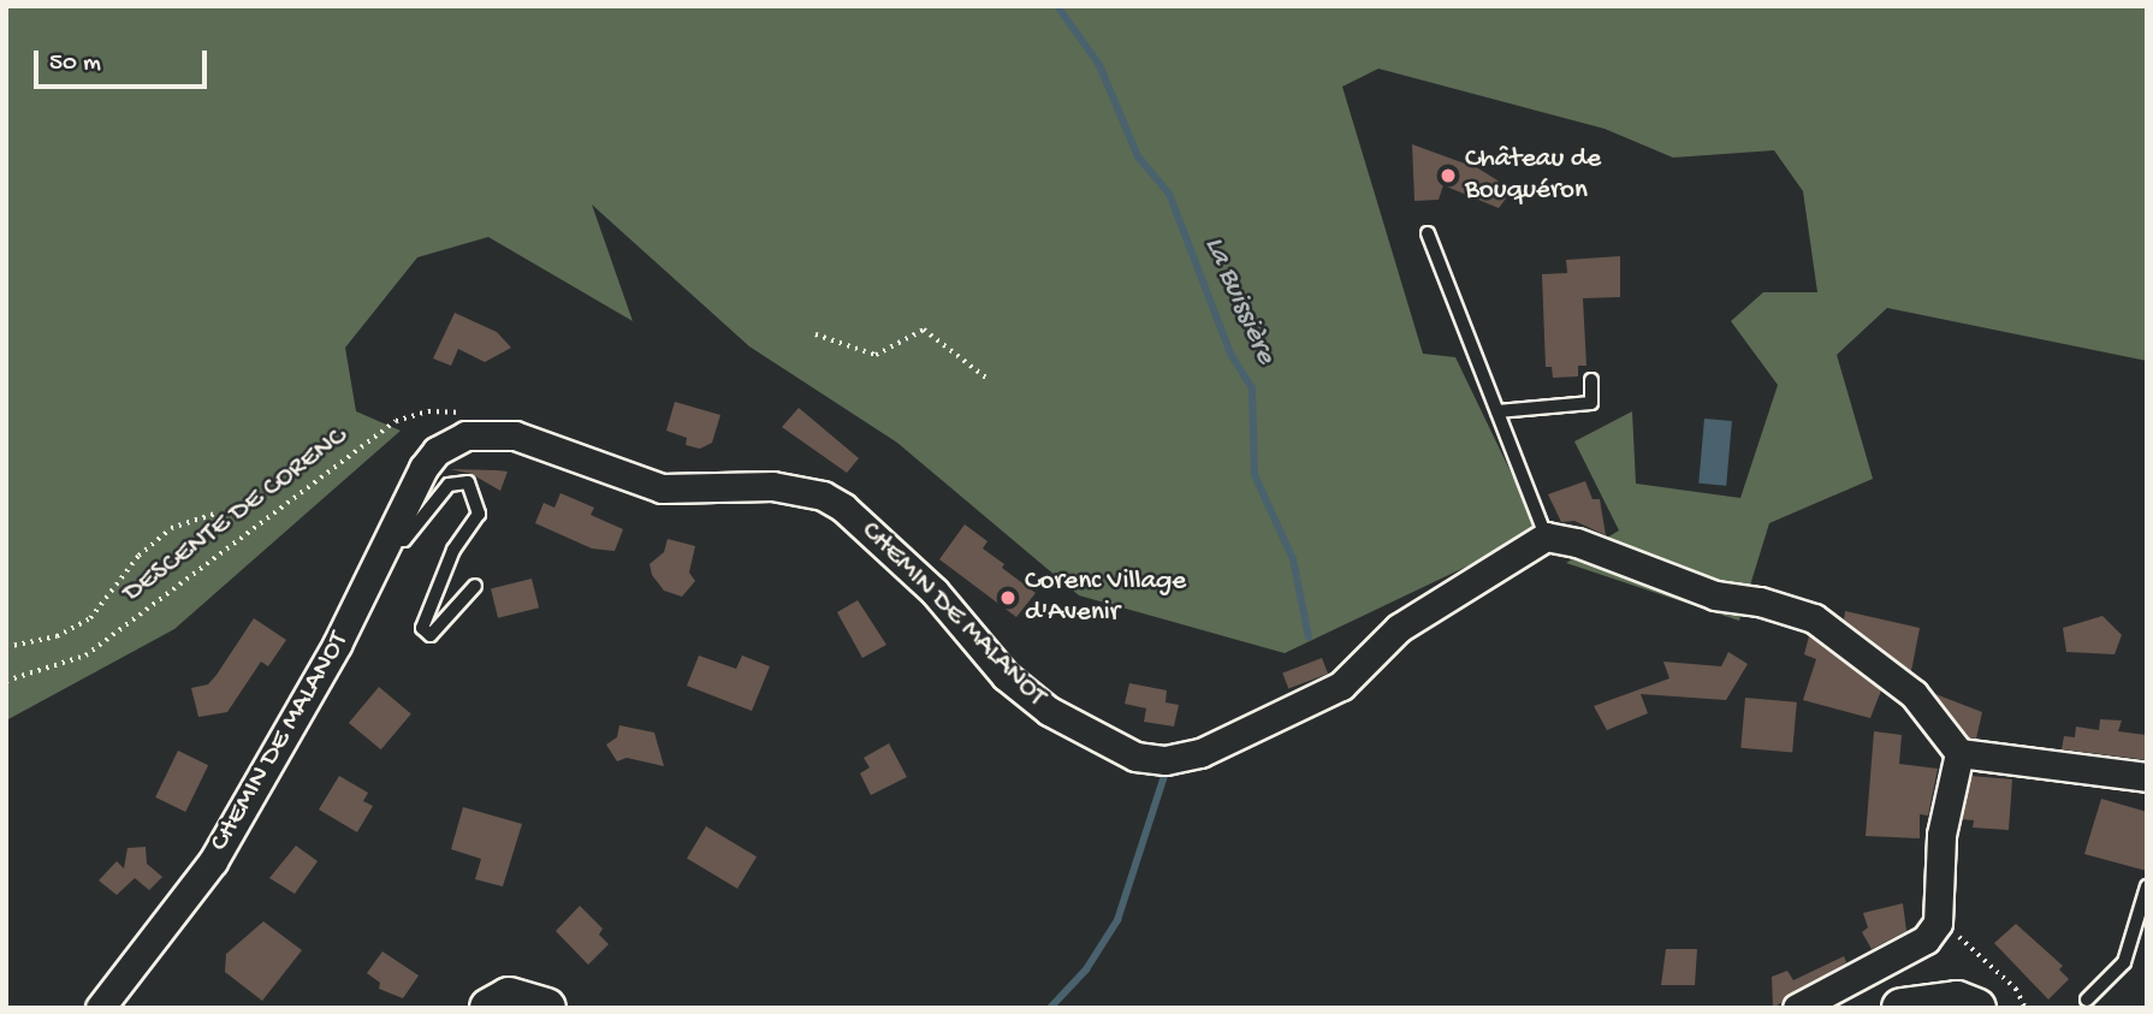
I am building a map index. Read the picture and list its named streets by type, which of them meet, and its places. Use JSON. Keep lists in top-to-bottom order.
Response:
{
  "streets": {
    "street": ["CHEMIN DE MALANOT"],
    "path": ["DESCENTE DE CORENC"]
  },
  "crossings": [
    ["DESCENTE DE CORENC", "CHEMIN DE MALANOT"]
  ],
  "water": ["La Buissière"],
  "places": ["Château de Bouquéron", "Corenc Village d'Avenir"],
  "scale_bar": "50 m"
}
